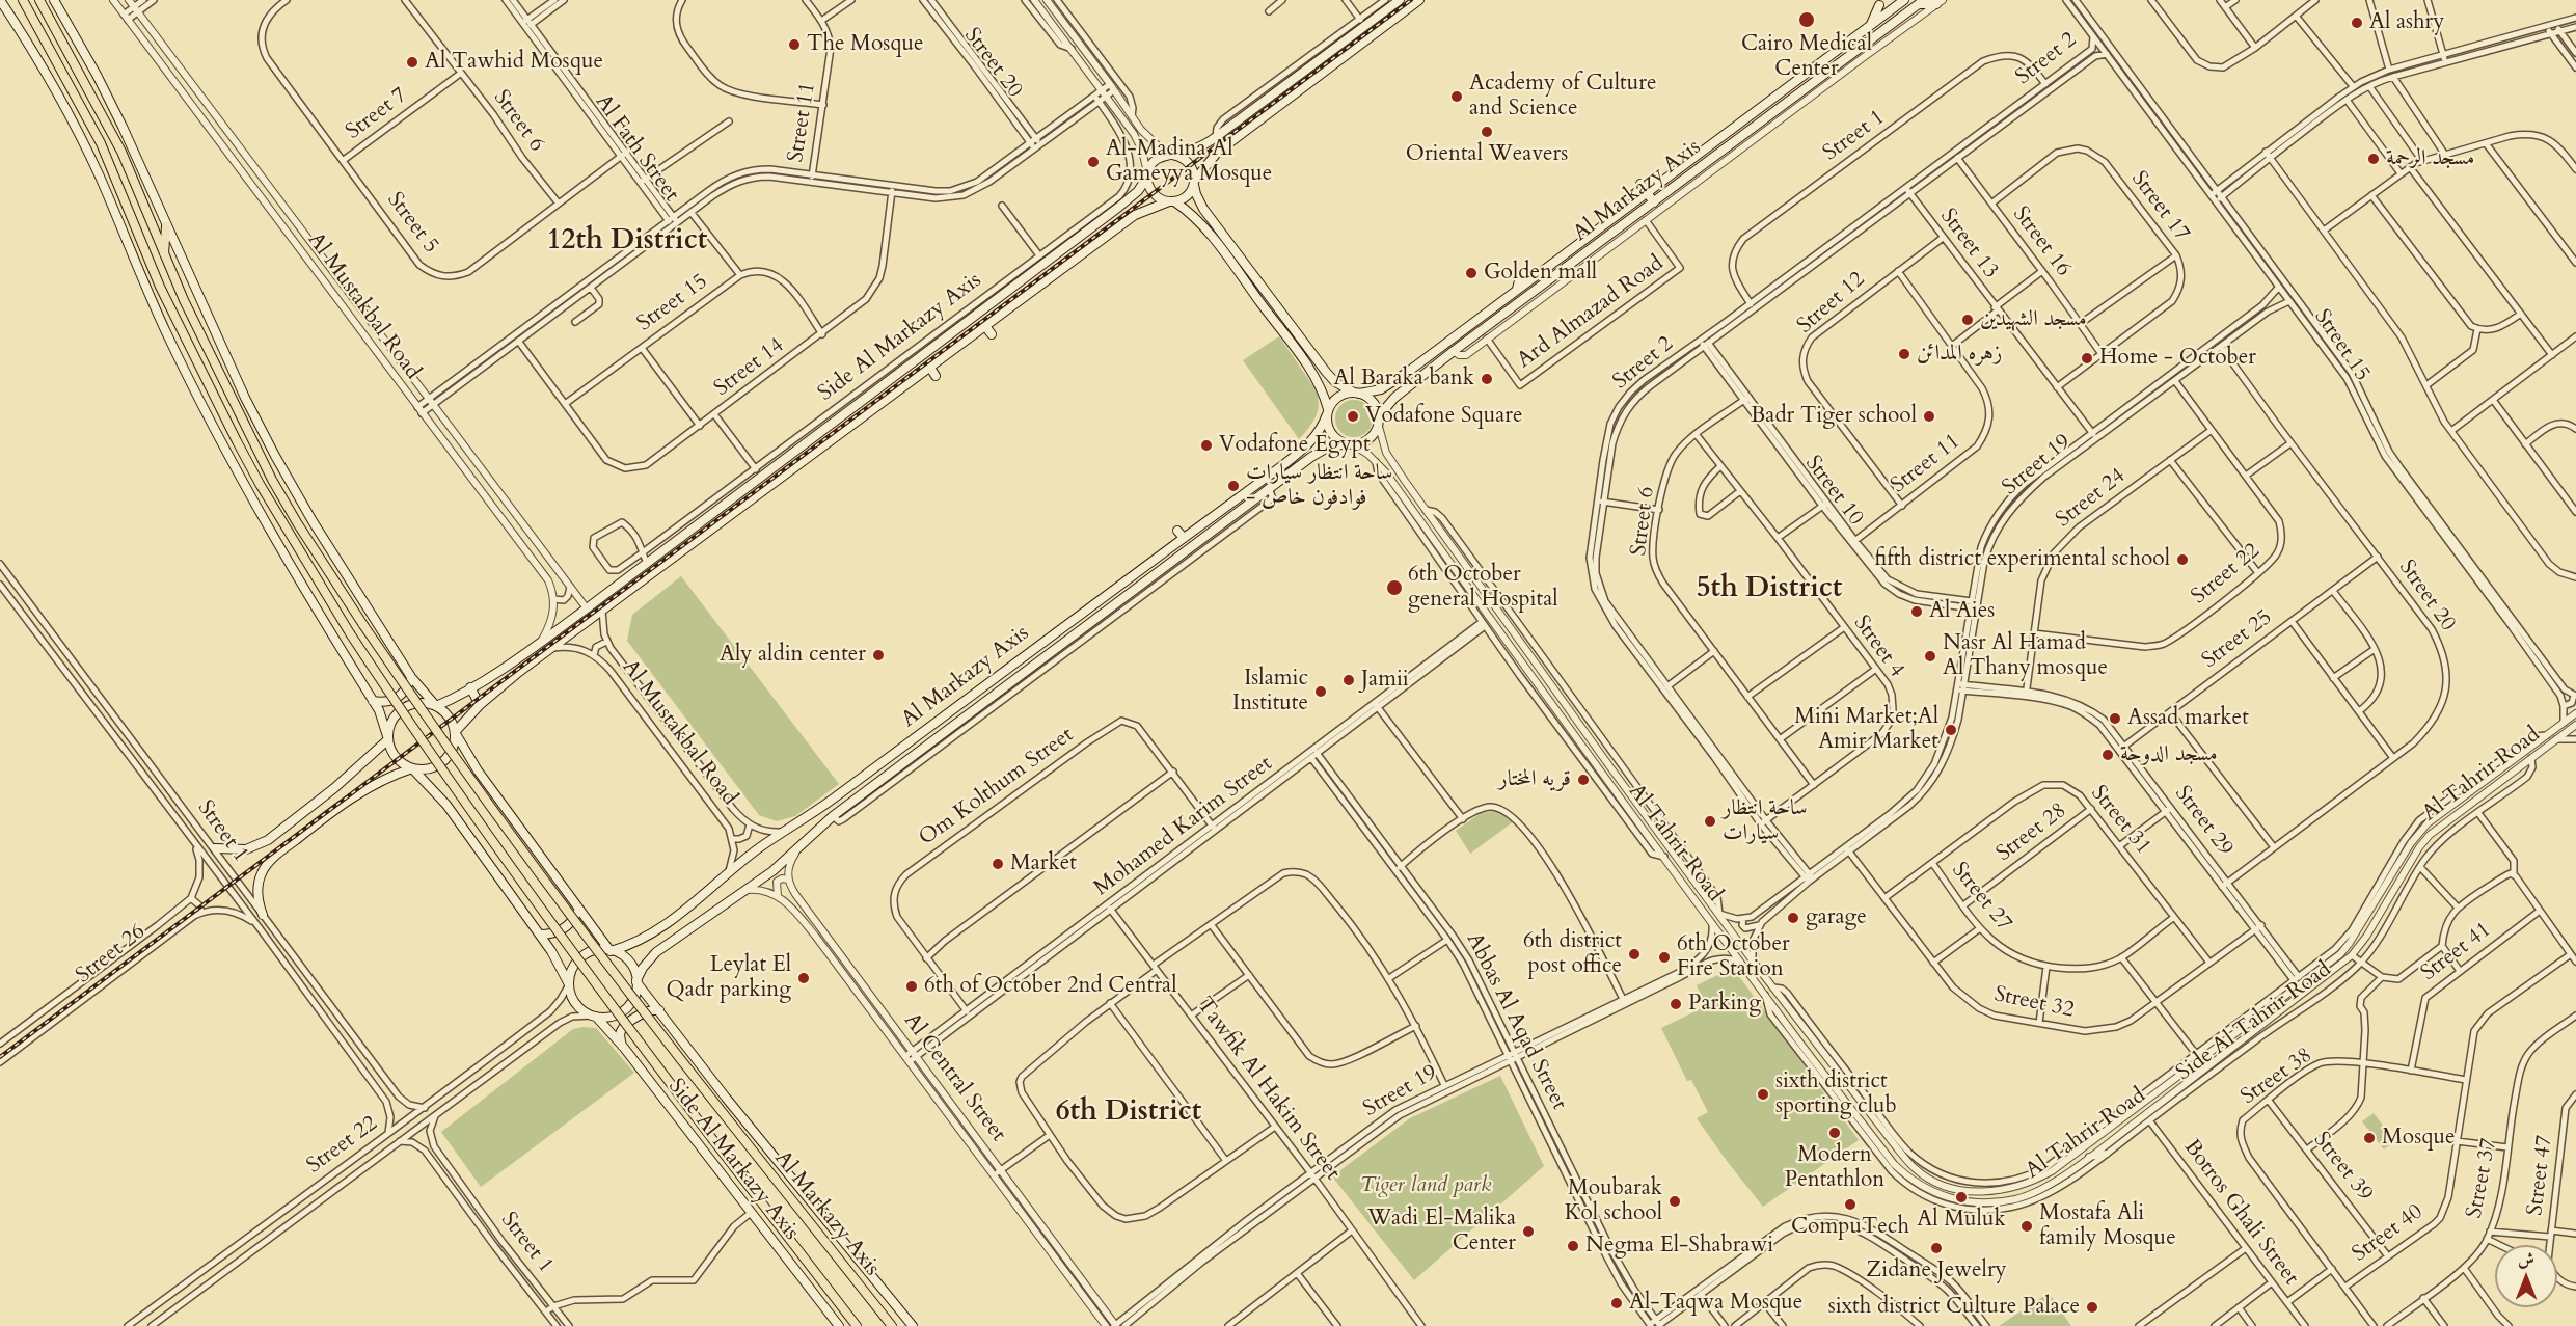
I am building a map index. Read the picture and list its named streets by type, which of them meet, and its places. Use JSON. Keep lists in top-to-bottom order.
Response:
{
  "streets": {
    "highway": ["Al Markazy Axis"],
    "main road": ["Side Al Markazy Axis"],
    "street": [
      "Street 2",
      "Street 20",
      "Street 7",
      "Street 6",
      "Street 11",
      "Street 1",
      "Al Fath Street",
      "Street 17",
      "Street 5",
      "Street 16",
      "Street 13",
      "Street 15",
      "Street 12",
      "Al Mustakbal Road",
      "Ard Almazad Road",
      "Street 14",
      "Street 19",
      "Street 10",
      "Street 24",
      "Street 22",
      "Street 25",
      "Street 4",
      "Al Tahrir Road",
      "Om Kolthum Street",
      "Street 31",
      "Street 29",
      "Mohamed Karim Street",
      "Street 28",
      "Street 27",
      "Street 41",
      "Street 26",
      "Street 32",
      "Abbas Al Aqad Street",
      "Side Al Tahrir Road",
      "Street 38",
      "Al Central Street",
      "Tawfik Al Hakim Street",
      "Street 39",
      "Street 47",
      "Street 37",
      "Botros Ghali Street",
      "Street 40"
    ]
  },
  "crossings": [
    ["Street 2", "Street 1"],
    ["Street 2", "Street 16"],
    ["Street 2", "Street 13"],
    ["Street 2", "Street 15"],
    ["Street 2", "Street 19"],
    ["Street 2", "Street 10"],
    ["Street 2", "Street 4"],
    ["Street 20", "Street 19"],
    ["Street 20", "Street 25"],
    ["Street 20", "Street 29"],
    ["Street 7", "Street 6"],
    ["Street 7", "Street 5"],
    ["Street 6", "Street 5"],
    ["Street 6", "Street 10"],
    ["Street 6", "Street 4"],
    ["Street 11", "Street 12"],
    ["Street 11", "Street 10"],
    ["Street 1", "Street 22"],
    ["Al Fath Street", "Street 5"],
    ["Al Markazy Axis", "Al Mustakbal Road"],
    ["Al Markazy Axis", "Side Al Markazy Axis"],
    ["Al Markazy Axis", "Street 22"],
    ["Al Markazy Axis", "Al Tahrir Road"],
    ["Street 17", "Street 16"],
    ["Street 17", "Street 13"],
    ["Street 13", "Street 12"],
    ["Street 13", "Street 19"],
    ["Street 15", "Street 14"],
    ["Street 15", "Street 19"],
    ["Street 15", "Al Tahrir Road"],
    ["Side Al Markazy Axis", "Street 22"],
    ["Street 19", "Street 10"],
    ["Street 19", "Street 22"],
    ["Street 19", "Street 29"],
    ["Street 19", "Street 32"],
    ["Street 19", "Abbas Al Aqad Street"],
    ["Street 19", "Al Central Street"],
    ["Street 19", "Tawfik Al Hakim Street"],
    ["Street 24", "Street 22"],
    ["Street 24", "Street 29"],
    ["Street 25", "Street 29"],
    ["Al Tahrir Road", "Side Al Tahrir Road"],
    ["Om Kolthum Street", "Mohamed Karim Street"],
    ["Street 31", "Street 28"],
    ["Street 31", "Street 27"],
    ["Street 31", "Street 32"],
    ["Street 29", "Street 32"],
    ["Street 29", "Side Al Tahrir Road"],
    ["Mohamed Karim Street", "Abbas Al Aqad Street"],
    ["Mohamed Karim Street", "Al Central Street"],
    ["Mohamed Karim Street", "Tawfik Al Hakim Street"],
    ["Street 28", "Street 27"],
    ["Street 41", "Street 38"],
    ["Side Al Tahrir Road", "Botros Ghali Street"],
    ["Street 38", "Street 39"],
    ["Street 38", "Street 40"],
    ["Street 39", "Street 40"]
  ],
  "districts": ["12th District", "5th District", "6th District"],
  "parks": ["Tiger land park"],
  "places": [
    "Cairo Medical Center",
    "Al ashry",
    "The Mosque",
    "Al Tawhid Mosque",
    "Academy of Culture and Science",
    "Oriental Weavers",
    "مسجد الرحمة",
    "Al-Madina Al Gameyya Mosque",
    "Golden mall",
    "مسجد الشهيدين",
    "زهره المدائن",
    "Home - October",
    "Al Baraka bank",
    "Vodafone Square",
    "Badr Tiger school",
    "Vodafone Egypt",
    "ساحة انتظار سيارات - فوادفون خاص",
    "fifth district experimental school",
    "6th October general Hospital",
    "Al Aies",
    "Aly aldin center",
    "Nasr Al Hamad Al Thany mosque",
    "Jamii",
    "Islamic Institute",
    "Assad market",
    "Mini Market;Al Amir Market",
    "مسجد الدوحة",
    "قريه المختار",
    "ساحة انتظار سيارات",
    "Market",
    "garage",
    "6th district post office",
    "6th October Fire Station",
    "Leylat El Qadr parking",
    "6th of October 2nd Central",
    "Parking",
    "sixth district sporting club",
    "Modern Pentathlon",
    "Mosque",
    "Al Muluk",
    "Moubarak Kol school",
    "CompuTech",
    "Mostafa Ali family Mosque",
    "Wadi El-Malika Center",
    "Negma El-Shabrawi",
    "Zidane Jewelry",
    "Al-Taqwa Mosque",
    "sixth district Culture Palace"
  ],
  "north": "top"
}
